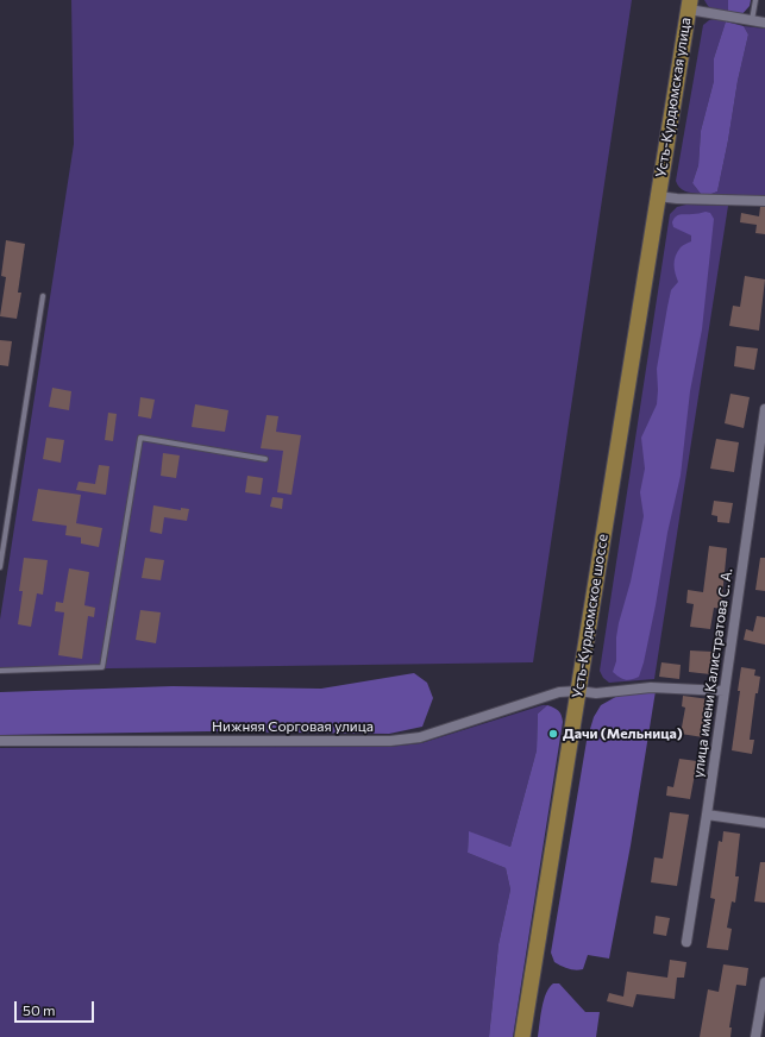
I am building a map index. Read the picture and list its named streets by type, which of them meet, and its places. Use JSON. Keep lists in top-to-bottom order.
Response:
{
  "streets": {
    "main road": ["Усть-Курдюмская улица", "Усть-Курдюмское шоссе"],
    "street": ["улица имени Калистратова С. А.", "Нижняя Сорговая улица"]
  },
  "crossings": [
    ["Усть-Курдюмская улица", "Усть-Курдюмское шоссе"],
    ["Усть-Курдюмское шоссе", "Нижняя Сорговая улица"],
    ["улица имени Калистратова С. А.", "Нижняя Сорговая улица"]
  ],
  "places": ["Дачи (Мельница)"],
  "scale_bar": "50 m"
}
